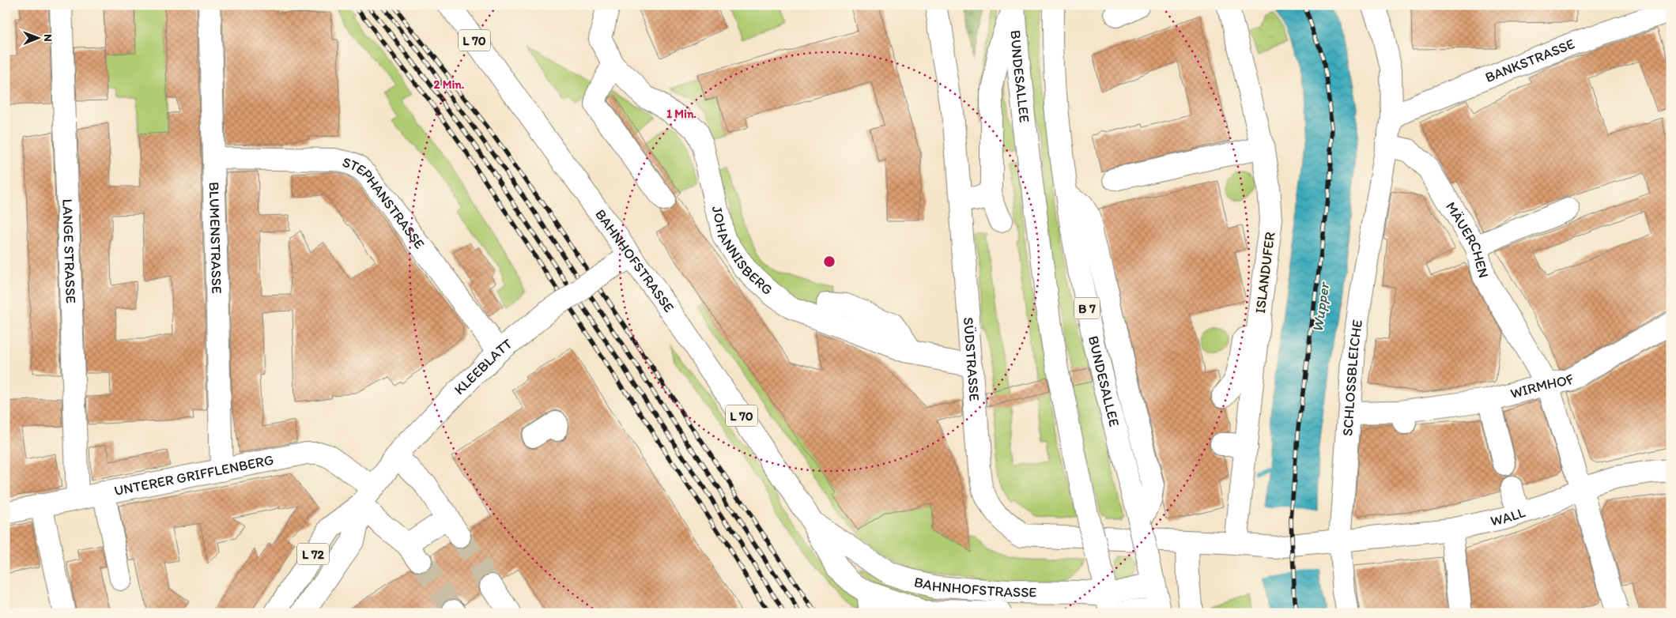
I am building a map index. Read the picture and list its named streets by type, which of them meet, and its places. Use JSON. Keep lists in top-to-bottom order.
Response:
{
  "streets": {
    "street": [
      "L 70",
      "BANKSTRASSE",
      "BUNDESALLEE",
      "STEPHANSTRASSE",
      "BLUMENSTRASSE",
      "MÄUERCHEN",
      "JOHANNISBERG",
      "LANGE STRASSE",
      "BAHNHOFSTRASSE",
      "ISLANDUFER",
      "B 7",
      "SÜDSTRASSE",
      "KLEEBLATT",
      "SCHLOSSBLEICHE",
      "WIRMHOF",
      "UNTERER GRIFFLENBERG",
      "WALL",
      "L 72"
    ]
  },
  "crossings": [
    ["BUNDESALLEE", "BAHNHOFSTRASSE"],
    ["STEPHANSTRASSE", "BLUMENSTRASSE"],
    ["STEPHANSTRASSE", "KLEEBLATT"],
    ["BLUMENSTRASSE", "UNTERER GRIFFLENBERG"],
    ["MÄUERCHEN", "SCHLOSSBLEICHE"],
    ["MÄUERCHEN", "WIRMHOF"],
    ["MÄUERCHEN", "WALL"],
    ["JOHANNISBERG", "SÜDSTRASSE"],
    ["LANGE STRASSE", "UNTERER GRIFFLENBERG"],
    ["BAHNHOFSTRASSE", "KLEEBLATT"],
    ["ISLANDUFER", "WALL"],
    ["KLEEBLATT", "UNTERER GRIFFLENBERG"],
    ["SCHLOSSBLEICHE", "WIRMHOF"],
    ["SCHLOSSBLEICHE", "WALL"]
  ],
  "water": ["Wupper"],
  "north": "right",
  "rings": ["2 Min.", "1 Min."]
}
